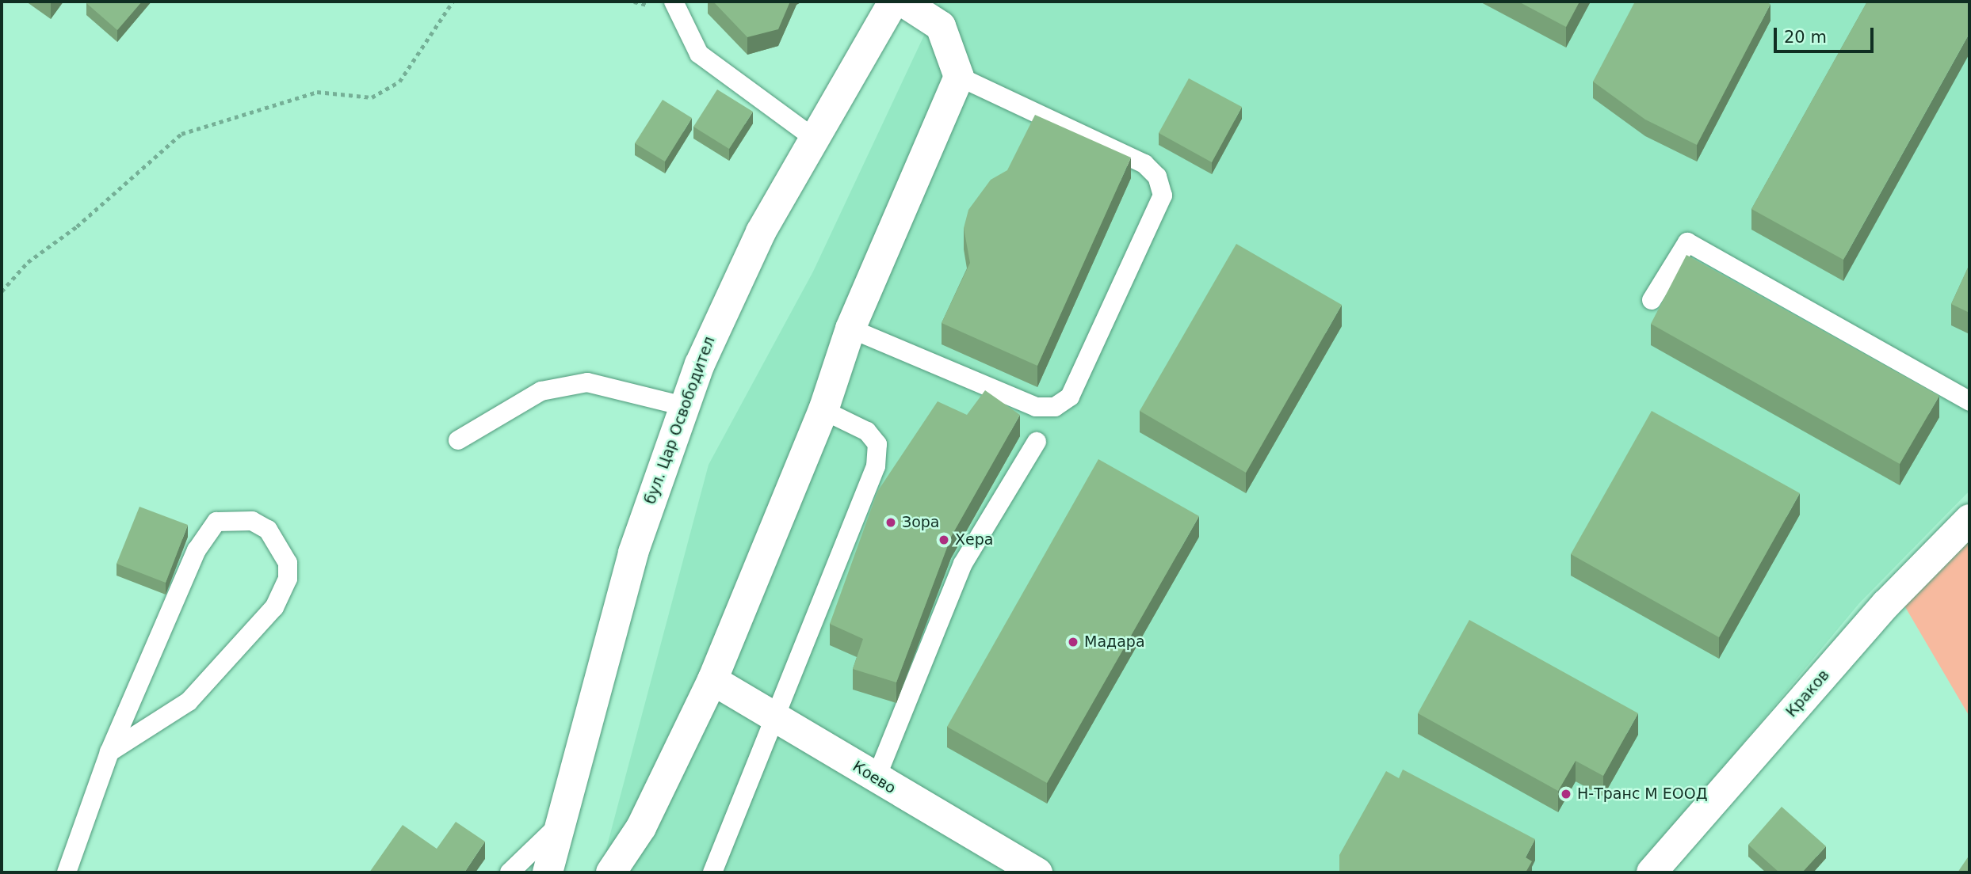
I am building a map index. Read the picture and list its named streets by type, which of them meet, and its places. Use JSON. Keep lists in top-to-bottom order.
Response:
{
  "streets": {
    "street": ["бул. Цар Освободител", "Краков", "Коево"]
  },
  "places": [
    "Зора",
    "Хера",
    "Мадара",
    "Н-Транс М ЕООД"
  ],
  "scale_bar": "20 m"
}
